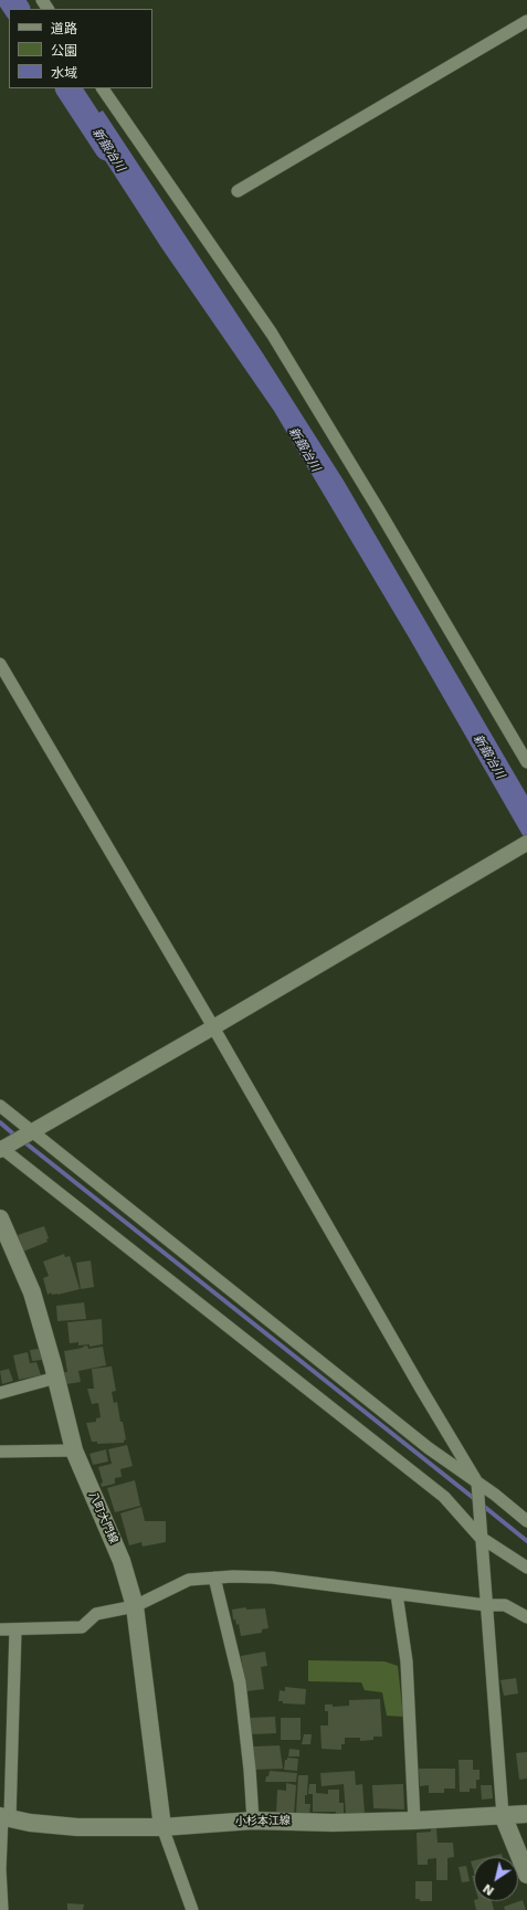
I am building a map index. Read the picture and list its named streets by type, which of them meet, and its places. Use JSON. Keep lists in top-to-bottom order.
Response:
{
  "streets": {
    "main road": ["八町大門線", "小杉本江線"]
  },
  "crossings": [
    ["八町大門線", "小杉本江線"]
  ],
  "water": ["新鍛冶川"],
  "legend": ["道路", "公園", "水域"],
  "north": "bottom left"
}
